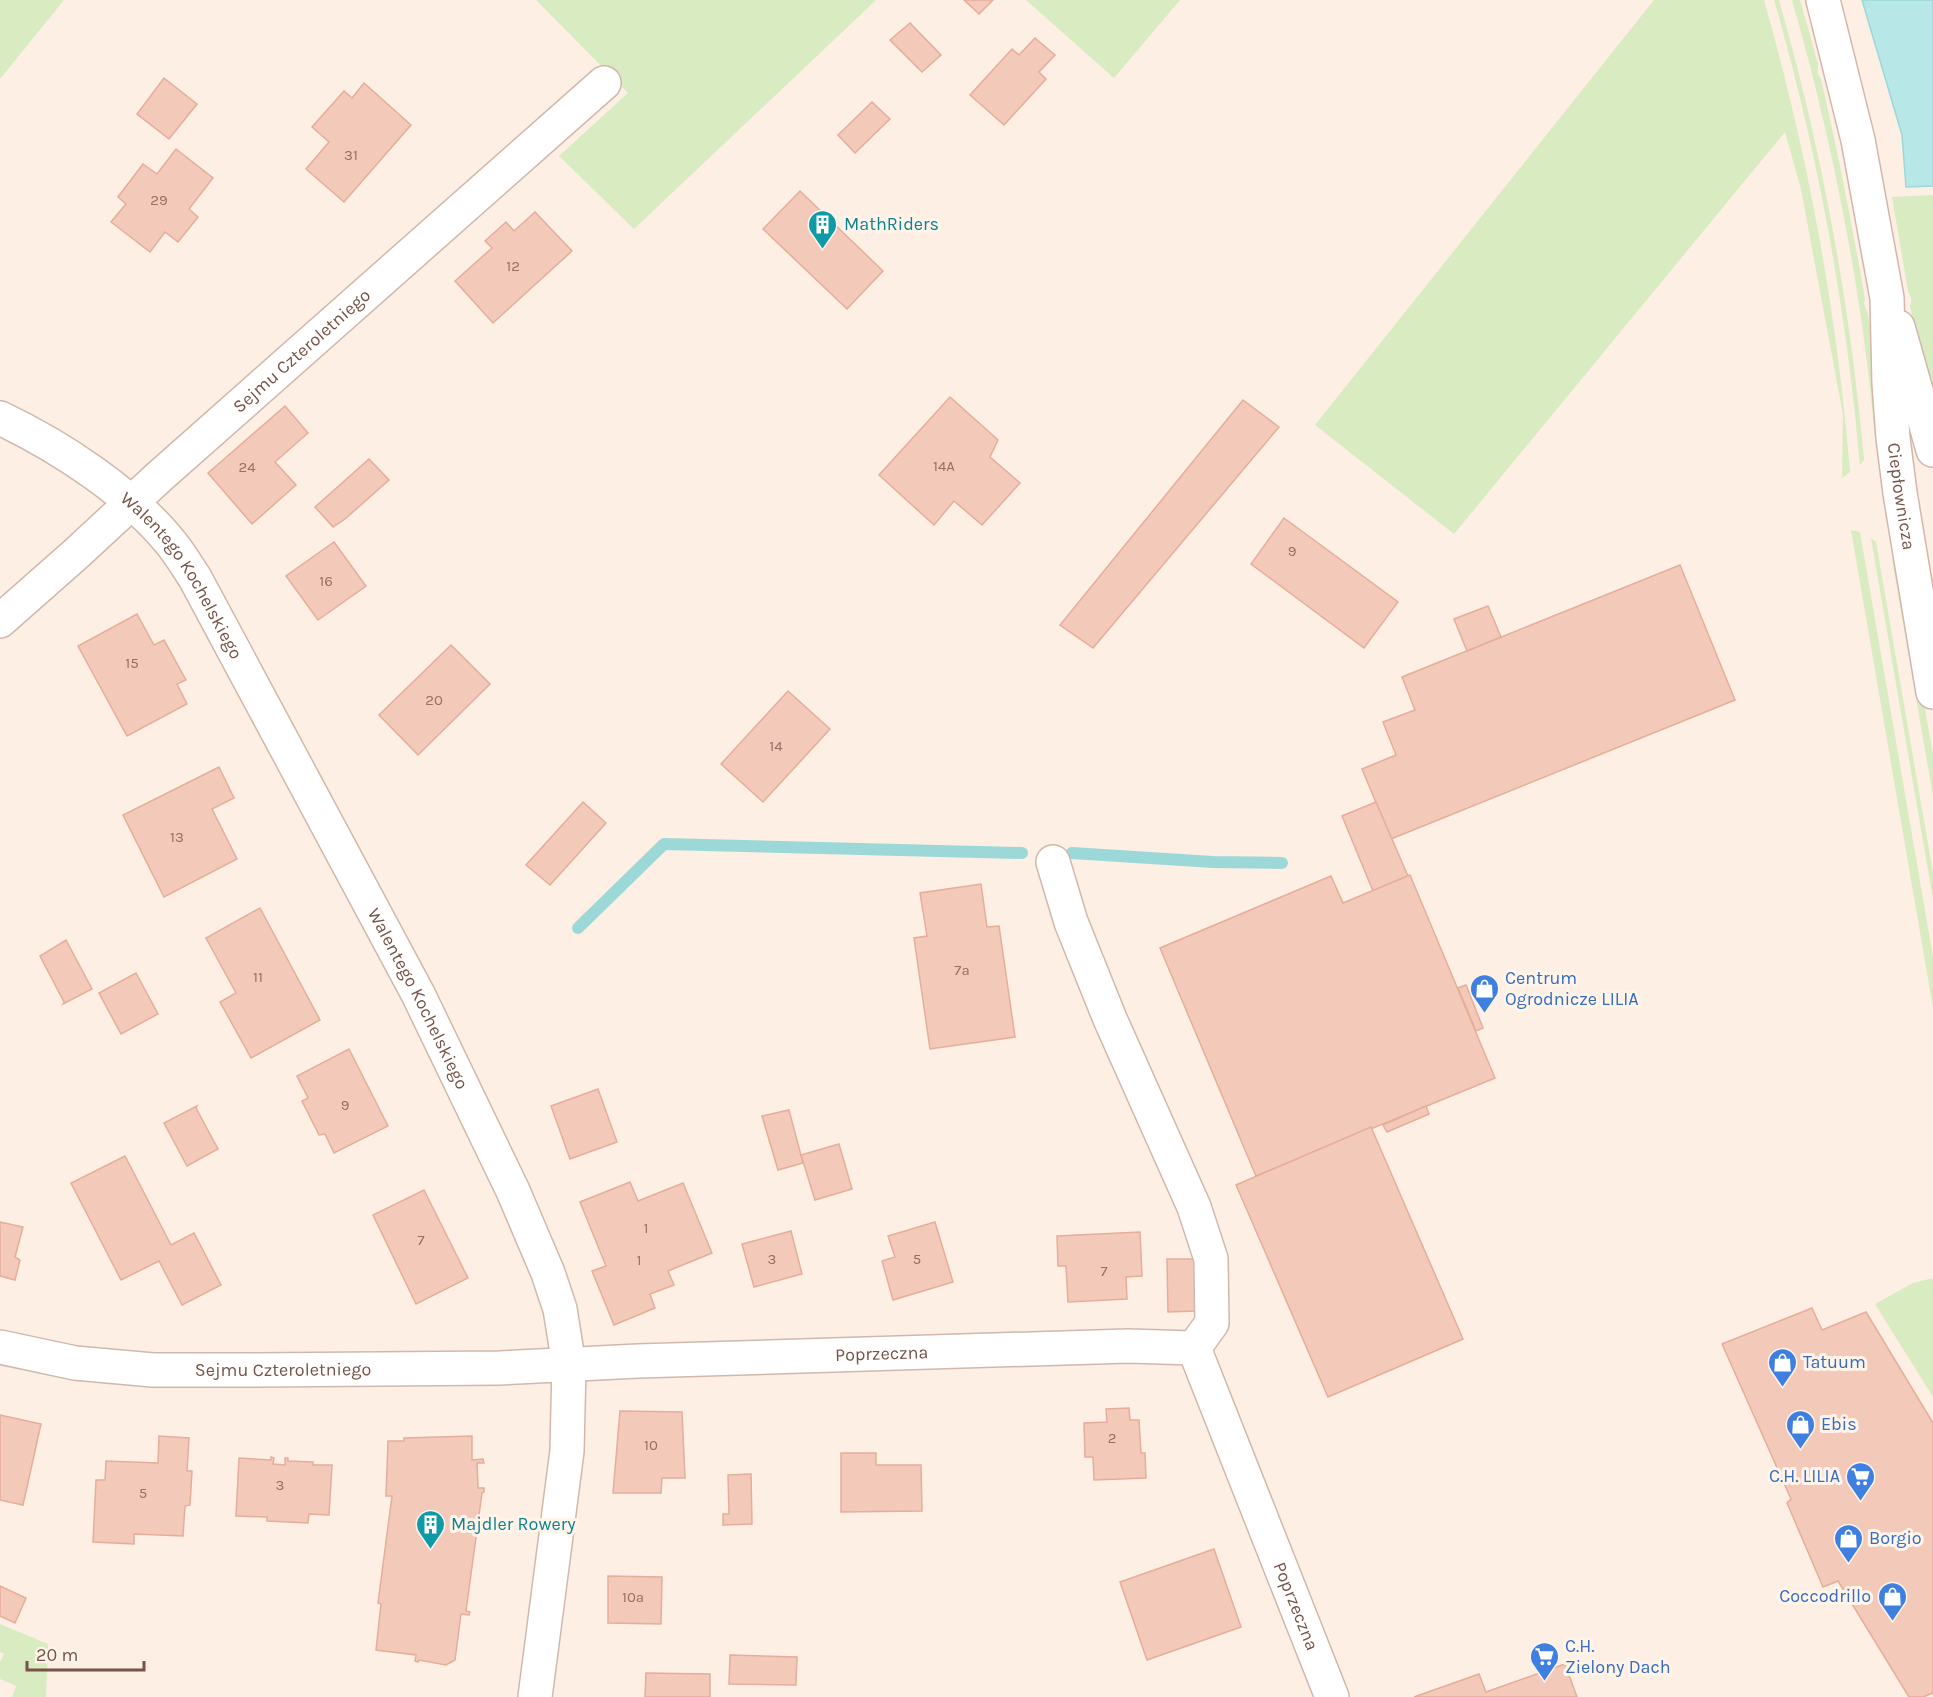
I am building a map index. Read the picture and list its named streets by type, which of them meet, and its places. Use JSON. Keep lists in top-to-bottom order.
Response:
{
  "streets": {
    "street": [
      "Sejmu Czteroletniego",
      "Ciepłownicza",
      "Walentego Kochelskiego",
      "Poprzeczna"
    ]
  },
  "crossings": [
    ["Sejmu Czteroletniego", "Walentego Kochelskiego"],
    ["Sejmu Czteroletniego", "Poprzeczna"],
    ["Walentego Kochelskiego", "Poprzeczna"]
  ],
  "places": {
    "building": ["MathRiders", "Majdler Rowery"],
    "shop": [
      "Centrum Ogrodnicze LILIA",
      "Tatuum",
      "Ebis",
      "Borgio",
      "Coccodrillo"
    ],
    "supermarket": ["C.H. LILIA", "C.H. Zielony Dach"]
  },
  "house_numbers": [
    "31",
    "29",
    "12",
    "14A",
    "24",
    "9",
    "16",
    "15",
    "20",
    "14",
    "13",
    "7a",
    "11",
    "9",
    "1",
    "7",
    "3",
    "5",
    "1",
    "7",
    "2",
    "10",
    "3",
    "5",
    "10a"
  ],
  "scale_bar": "20 m"
}
